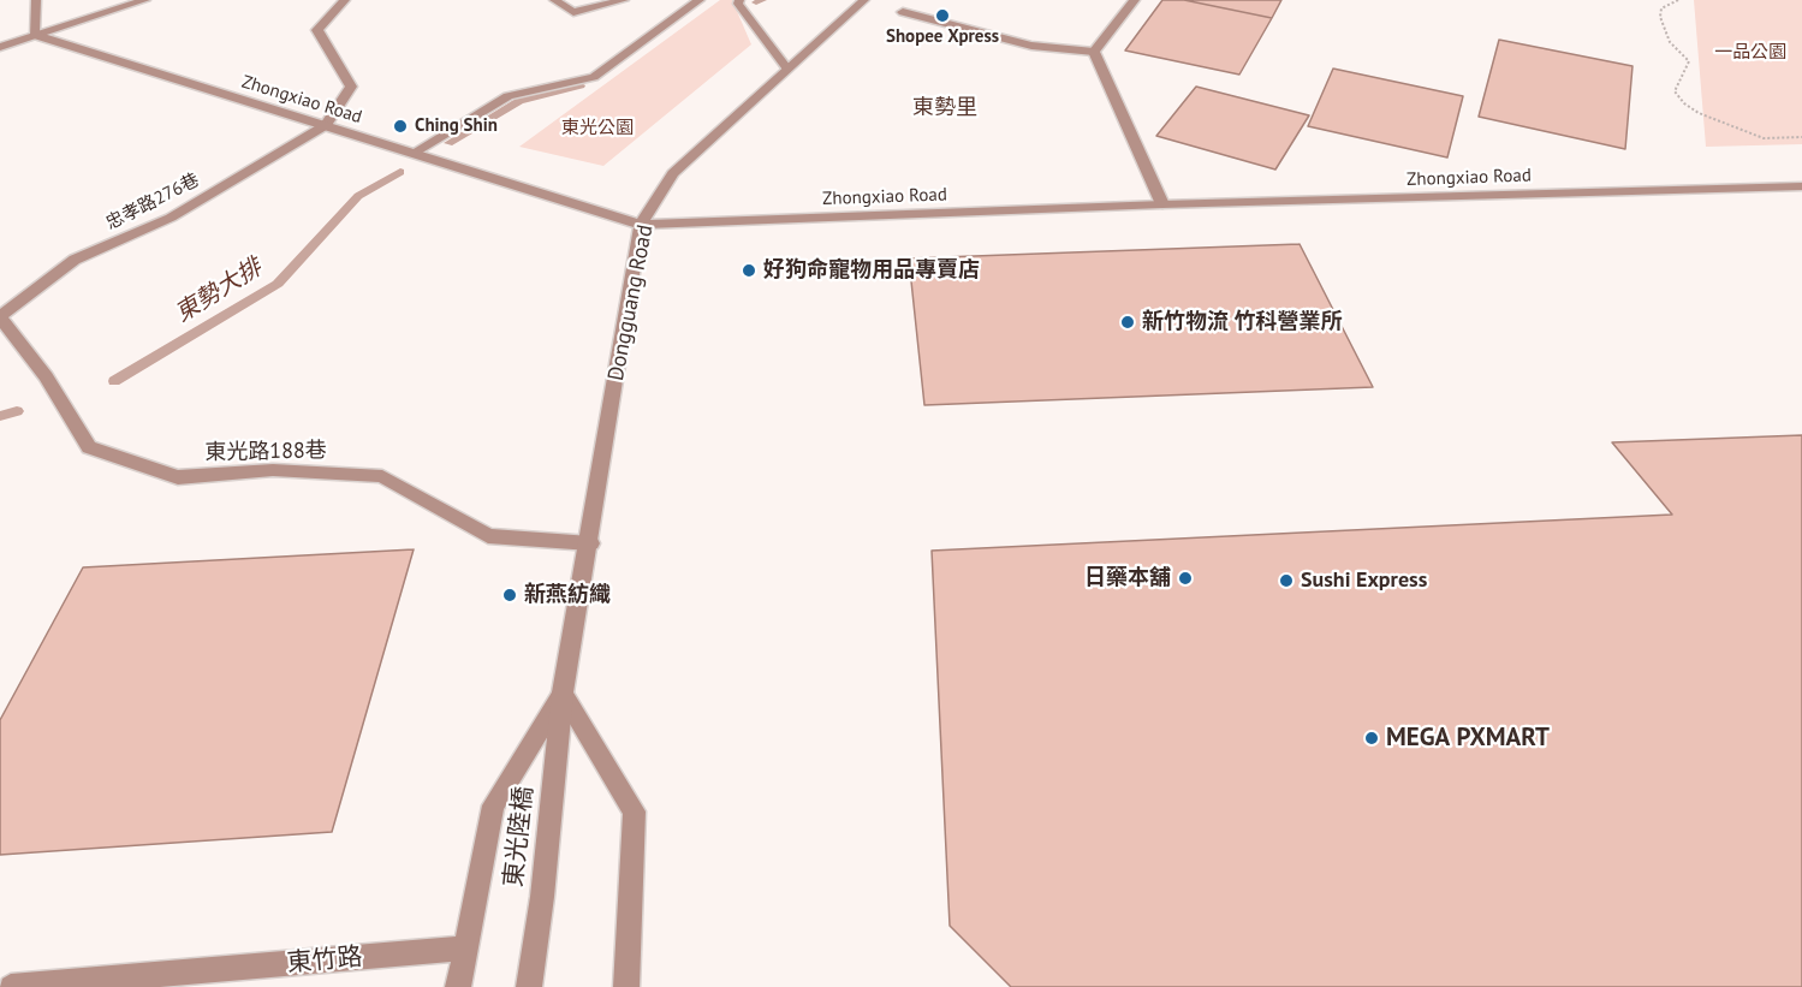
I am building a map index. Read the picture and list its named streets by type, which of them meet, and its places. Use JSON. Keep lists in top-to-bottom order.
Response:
{
  "streets": {
    "street": [
      "Zhongxiao Road",
      "忠孝路276巷",
      "Dongguang Road",
      "東光路188巷",
      "東光陸橋",
      "東竹路"
    ]
  },
  "crossings": [
    ["Zhongxiao Road", "忠孝路276巷"],
    ["Zhongxiao Road", "Dongguang Road"],
    ["忠孝路276巷", "東光路188巷"],
    ["Dongguang Road", "東光路188巷"],
    ["Dongguang Road", "東光陸橋"],
    ["Dongguang Road", "東竹路"]
  ],
  "districts": ["東勢里"],
  "water": ["東勢大排"],
  "parks": ["一品公園", "東光公園"],
  "places": [
    "Shopee Xpress",
    "Ching Shin",
    "好狗命寵物用品專賣店",
    "新竹物流 竹科營業所",
    "日藥本舖",
    "Sushi Express",
    "新燕紡織",
    "MEGA PXMART"
  ]
}
